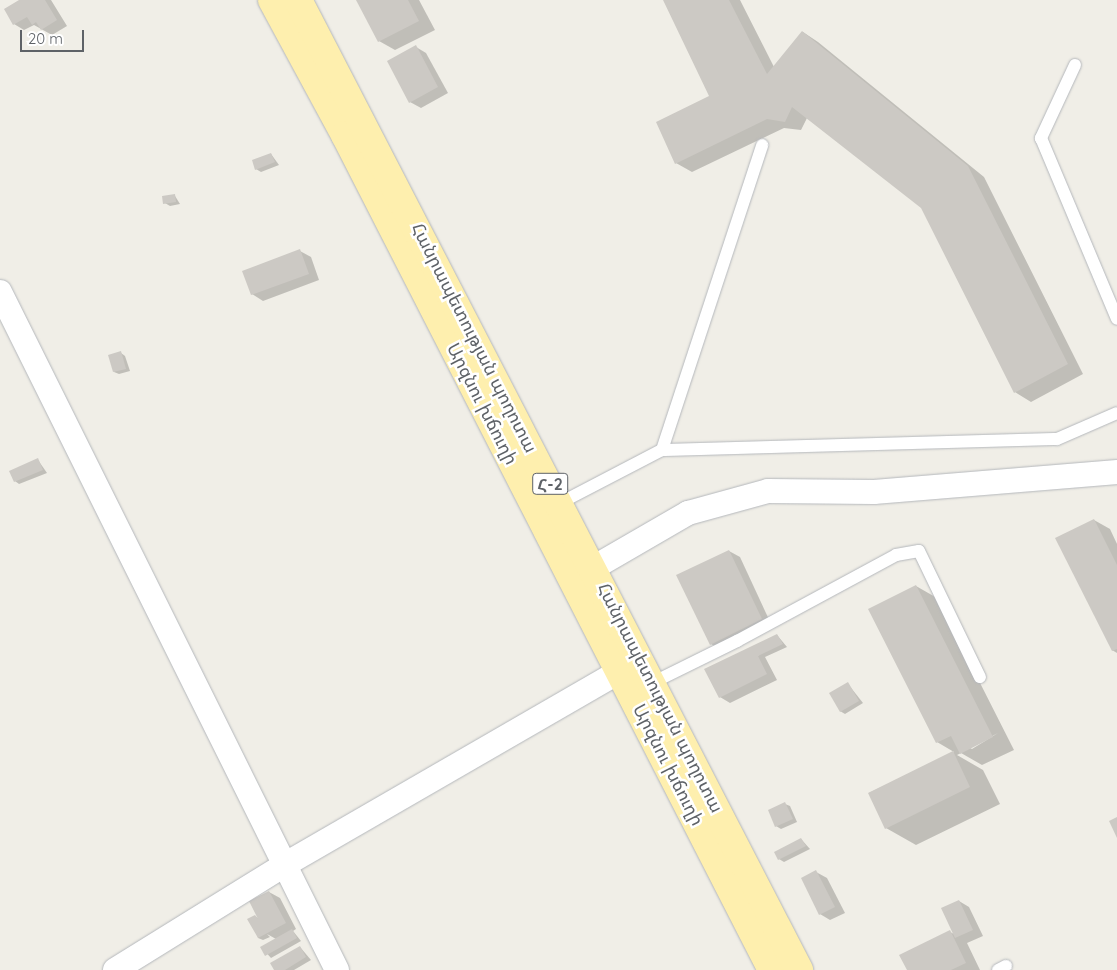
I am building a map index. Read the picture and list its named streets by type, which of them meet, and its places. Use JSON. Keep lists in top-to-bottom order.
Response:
{
  "streets": {
    "main road": ["Հանրապետության պողոտա", "Արզնու խճուղի", "Հ-2"]
  },
  "scale_bar": "20 m"
}
